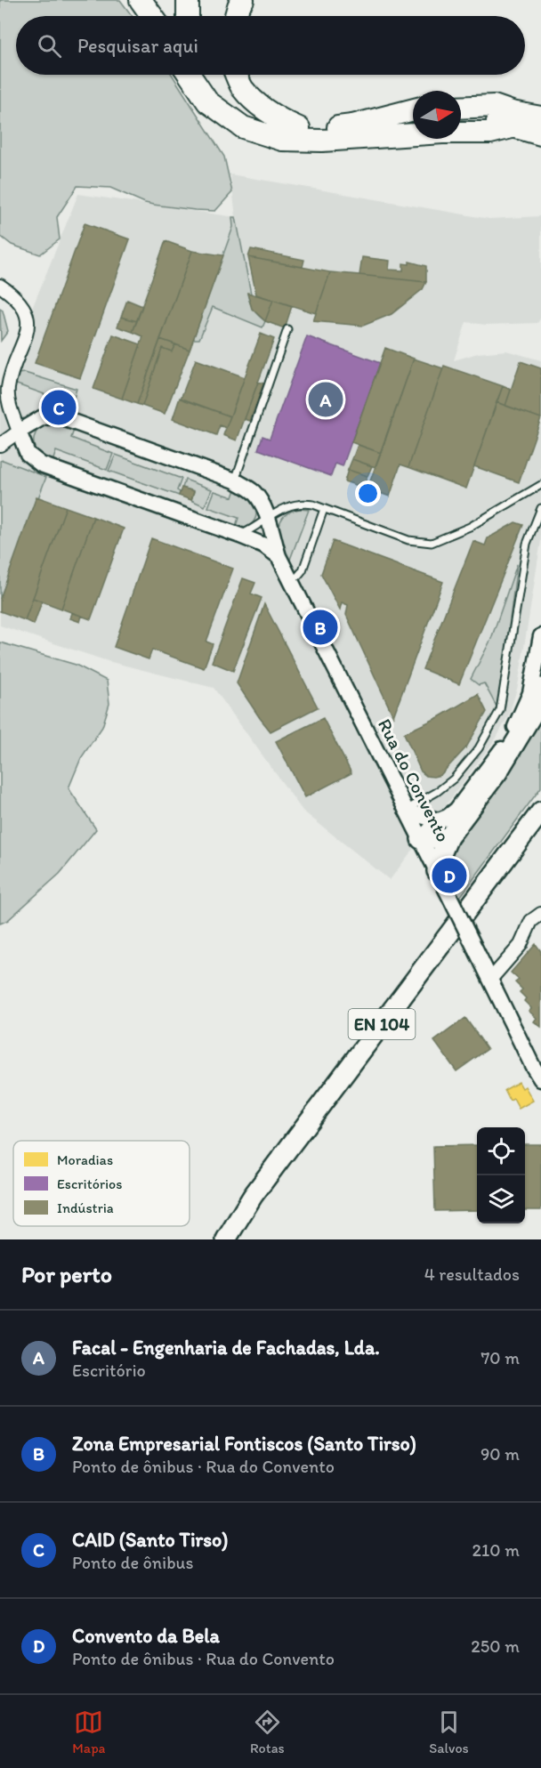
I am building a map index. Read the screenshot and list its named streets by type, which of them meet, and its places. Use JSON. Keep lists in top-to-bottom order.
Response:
{
  "streets": {
    "main road": ["EN 104"],
    "street": ["Rua do Convento"]
  },
  "legend": ["Moradias", "Escritórios", "Indústria"],
  "north": "right",
  "page": {
    "search": "Pesquisar aqui",
    "pins": [
      "A",
      "C",
      "B",
      "D"
    ],
    "heading": ["Por perto", "4 resultados"],
    "list": [
      {
        "mark": "A",
        "name": "Facal - Engenharia de Fachadas, Lda.",
        "note": "Escritório",
        "value": "70 m"
      },
      {
        "mark": "B",
        "name": "Zona Empresarial Fontiscos (Santo Tirso)",
        "note": "Ponto de ônibus · Rua do Convento",
        "value": "90 m"
      },
      {
        "mark": "C",
        "name": "CAID (Santo Tirso)",
        "note": "Ponto de ônibus",
        "value": "210 m"
      },
      {
        "mark": "D",
        "name": "Convento da Bela",
        "note": "Ponto de ônibus · Rua do Convento",
        "value": "250 m"
      }
    ],
    "nav": ["Mapa", "Rotas", "Salvos"]
  }
}
